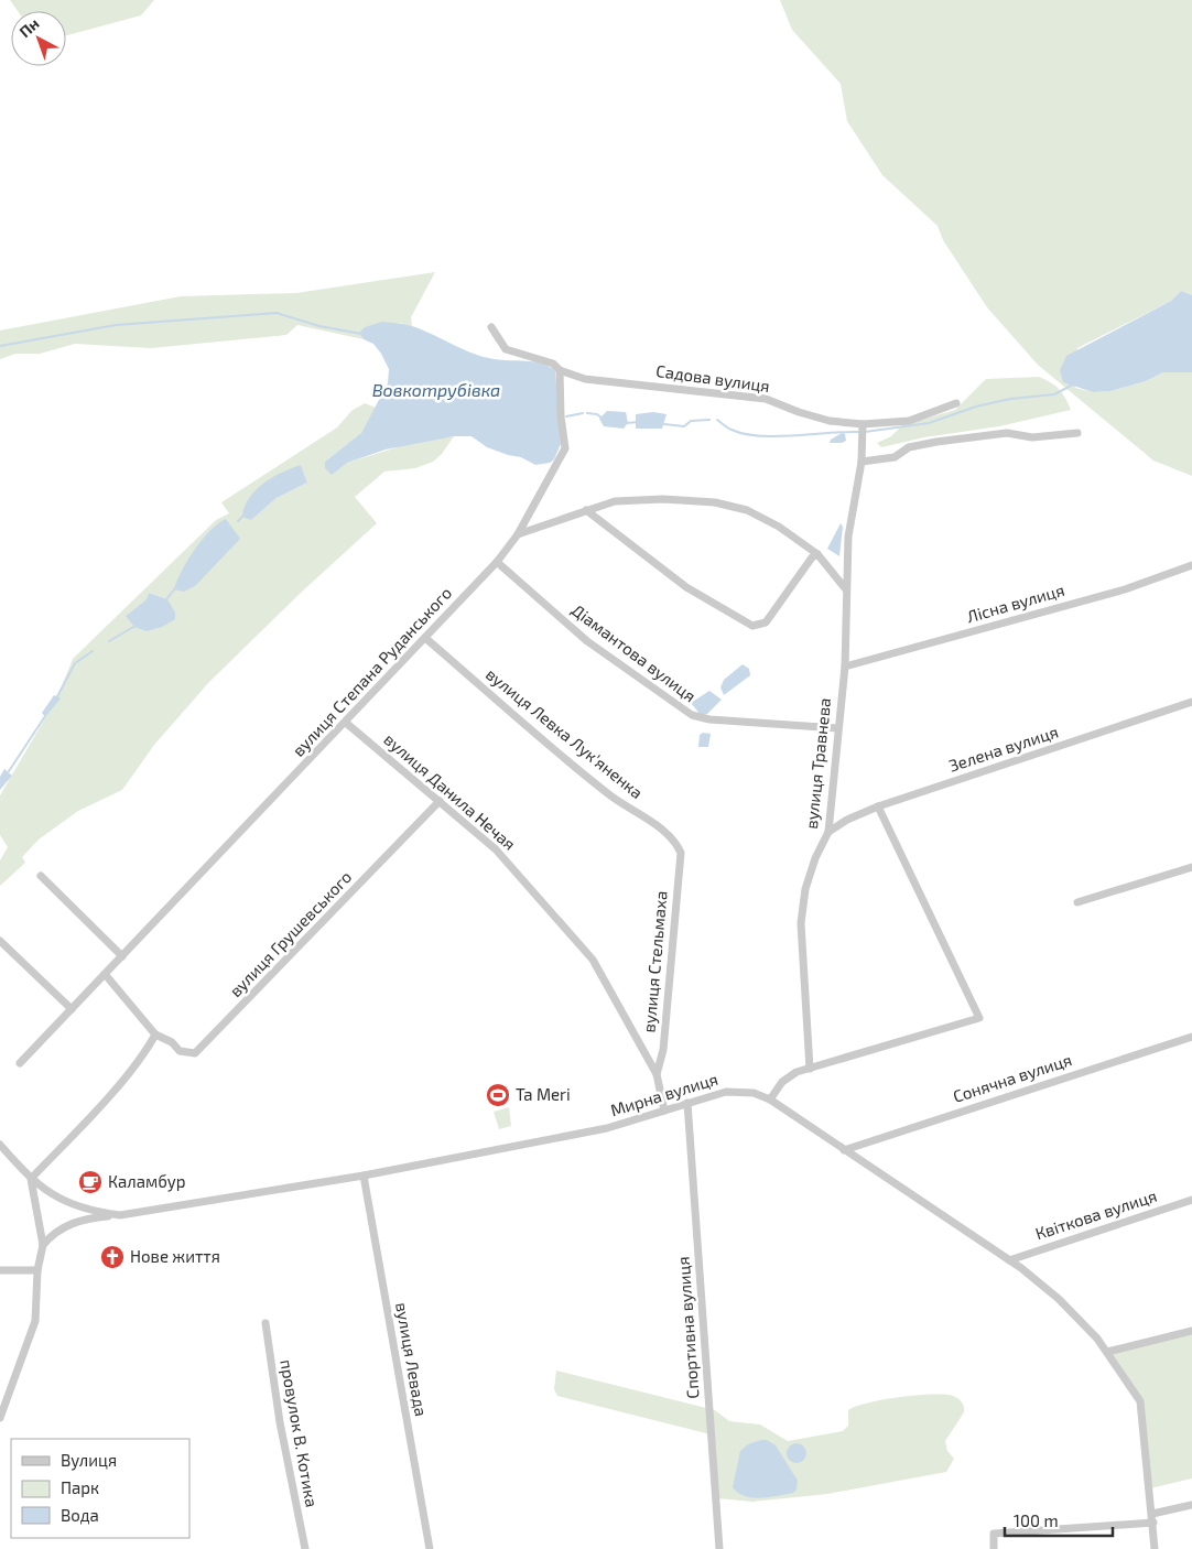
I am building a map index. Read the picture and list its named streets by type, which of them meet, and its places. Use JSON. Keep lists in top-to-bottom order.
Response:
{
  "streets": {
    "street": [
      "Садова вулиця",
      "Лісна вулиця",
      "Діамантова вулиця",
      "вулиця Степана Руданського",
      "вулиця Левка Лук'яненка",
      "Зелена вулиця",
      "вулиця Травнева",
      "вулиця Данила Нечая",
      "вулиця Грушевського",
      "вулиця Стельмаха",
      "Сонячна вулиця",
      "Мирна вулиця",
      "Квіткова вулиця",
      "Спортивна вулиця",
      "вулиця Левада",
      "провулок В. Котика"
    ]
  },
  "crossings": [
    ["Садова вулиця", "вулиця Степана Руданського"],
    ["Садова вулиця", "вулиця Травнева"],
    ["Лісна вулиця", "вулиця Травнева"],
    ["Діамантова вулиця", "вулиця Степана Руданського"],
    ["Діамантова вулиця", "вулиця Травнева"],
    ["вулиця Степана Руданського", "вулиця Левка Лук'яненка"],
    ["вулиця Степана Руданського", "вулиця Данила Нечая"],
    ["вулиця Степана Руданського", "вулиця Грушевського"],
    ["вулиця Левка Лук'яненка", "вулиця Стельмаха"],
    ["Зелена вулиця", "вулиця Травнева"],
    ["вулиця Данила Нечая", "вулиця Грушевського"],
    ["вулиця Данила Нечая", "вулиця Стельмаха"],
    ["вулиця Данила Нечая", "Мирна вулиця"],
    ["Сонячна вулиця", "Мирна вулиця"],
    ["Мирна вулиця", "Квіткова вулиця"],
    ["Мирна вулиця", "Спортивна вулиця"],
    ["Мирна вулиця", "вулиця Левада"]
  ],
  "water": ["Вовкотрубівка"],
  "places": {
    "sports": ["Ta Meri"],
    "cafe": ["Каламбур"],
    "church": ["Нове життя"]
  },
  "legend": ["Вулиця", "Парк", "Вода"],
  "scale_bar": "100 m",
  "north": "top left"
}
